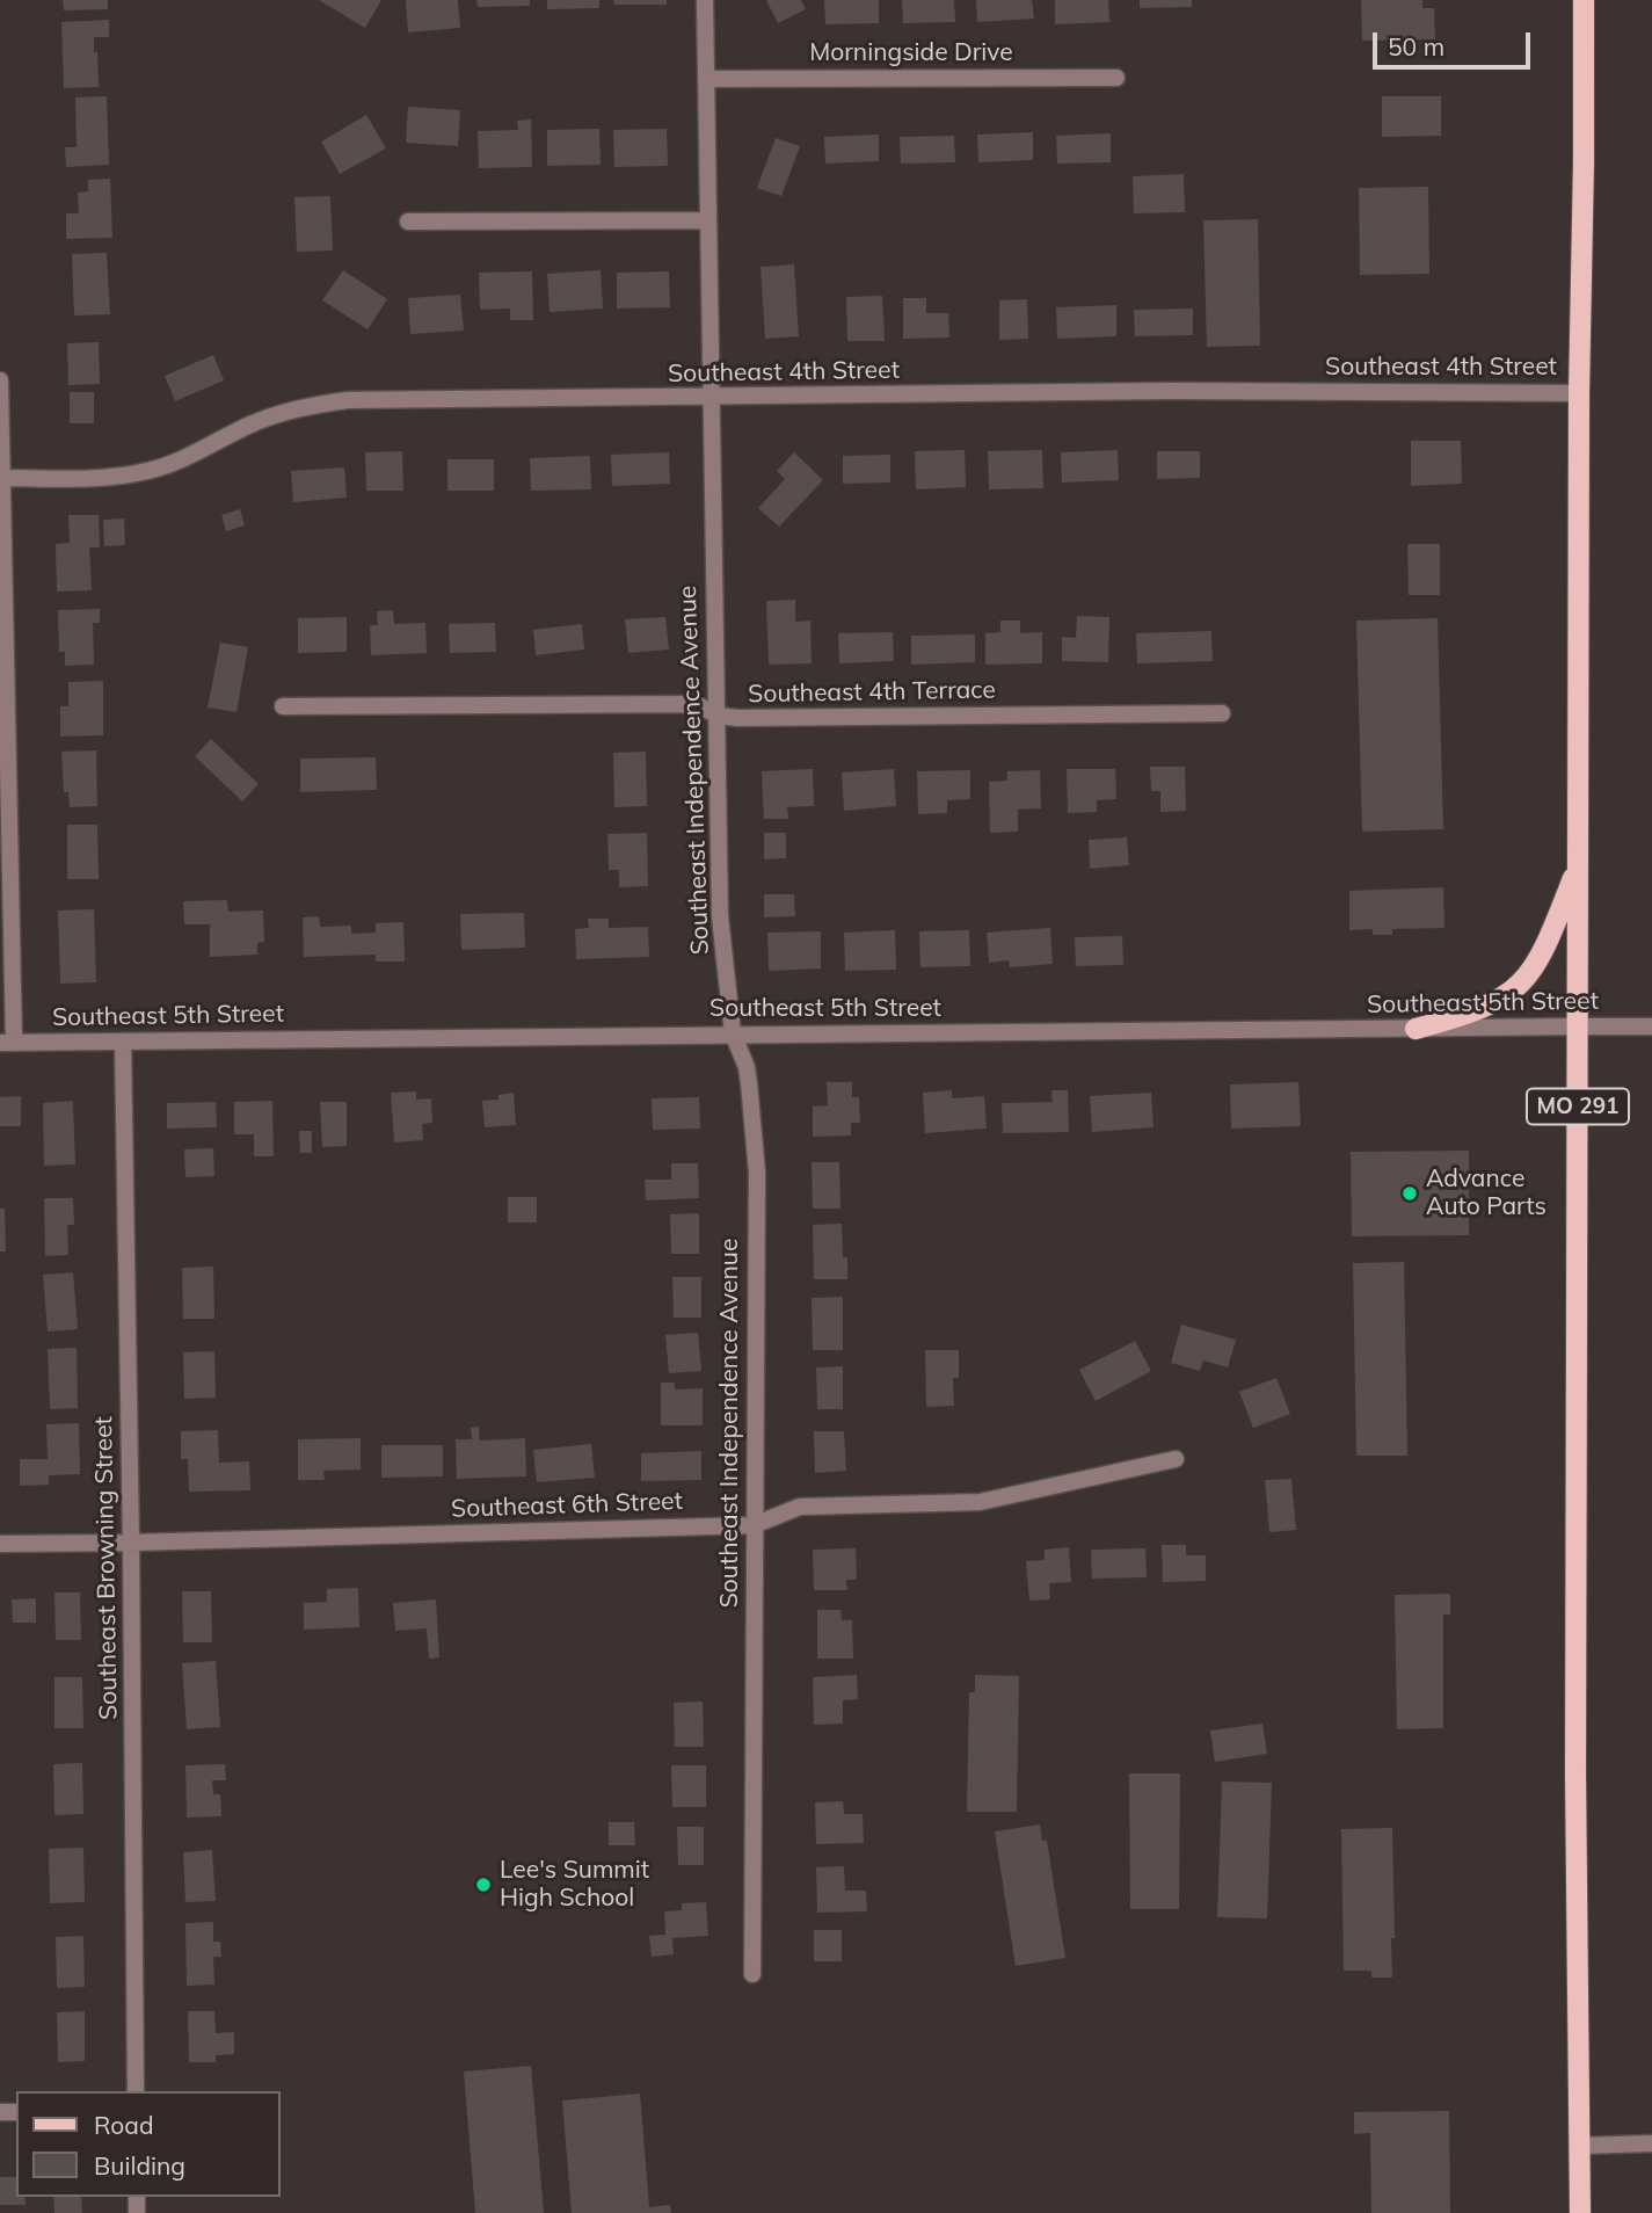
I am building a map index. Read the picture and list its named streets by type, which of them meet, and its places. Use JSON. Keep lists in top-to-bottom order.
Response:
{
  "streets": {
    "main road": ["MO 291"],
    "street": [
      "Morningside Drive",
      "Southeast 4th Street",
      "Southeast 4th Terrace",
      "Southeast Independence Avenue",
      "Southeast 5th Street",
      "Southeast 6th Street",
      "Southeast Browning Street"
    ]
  },
  "crossings": [
    ["Morningside Drive", "Southeast Independence Avenue"],
    ["Southeast 4th Street", "Southeast Independence Avenue"],
    ["Southeast 4th Street", "MO 291"],
    ["Southeast 4th Terrace", "Southeast Independence Avenue"],
    ["Southeast Independence Avenue", "Southeast 5th Street"],
    ["Southeast Independence Avenue", "Southeast 6th Street"],
    ["Southeast 5th Street", "MO 291"],
    ["Southeast 5th Street", "Southeast Browning Street"],
    ["Southeast 6th Street", "Southeast Browning Street"]
  ],
  "places": ["Advance Auto Parts", "Lee's Summit High School"],
  "legend": ["Road", "Building"],
  "scale_bar": "50 m"
}
